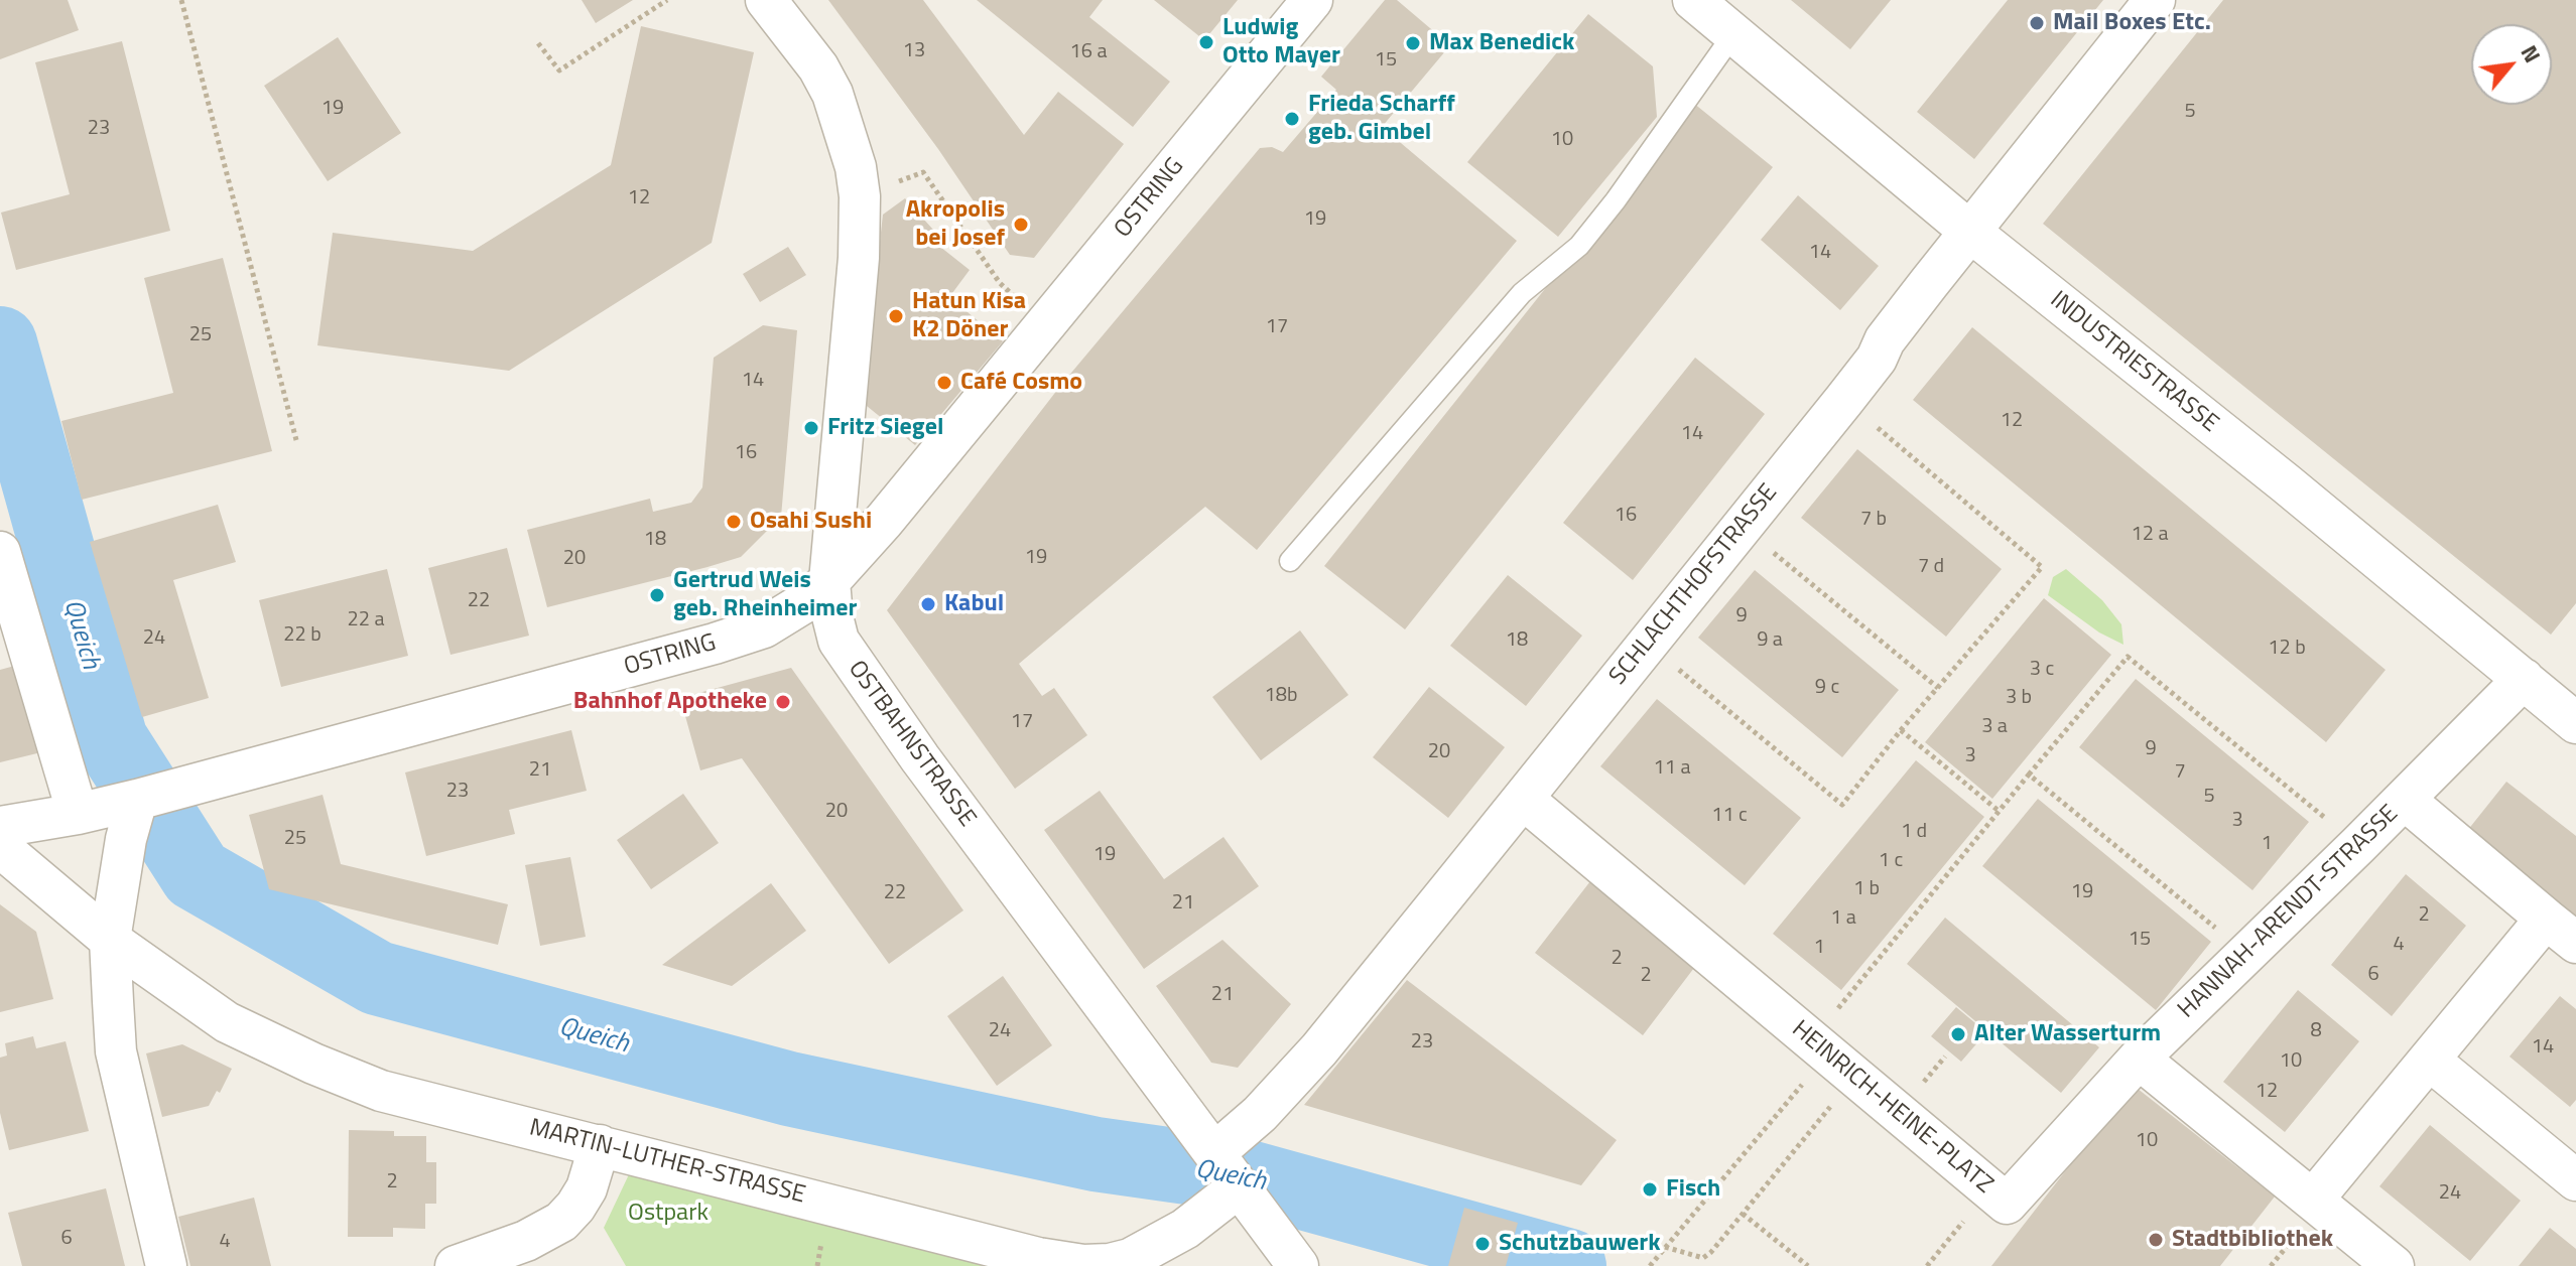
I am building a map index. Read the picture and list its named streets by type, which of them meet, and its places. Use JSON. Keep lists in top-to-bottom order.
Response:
{
  "streets": {
    "street": [
      "OSTRING",
      "INDUSTRIESTRASSE",
      "SCHLACHTHOFSTRASSE",
      "OSTBAHNSTRASSE",
      "HANNAH-ARENDT-STRASSE",
      "HEINRICH-HEINE-PLATZ",
      "MARTIN-LUTHER-STRASSE"
    ]
  },
  "crossings": [
    ["OSTRING", "OSTBAHNSTRASSE"],
    ["INDUSTRIESTRASSE", "SCHLACHTHOFSTRASSE"],
    ["INDUSTRIESTRASSE", "HANNAH-ARENDT-STRASSE"],
    ["SCHLACHTHOFSTRASSE", "OSTBAHNSTRASSE"],
    ["SCHLACHTHOFSTRASSE", "HEINRICH-HEINE-PLATZ"],
    ["OSTBAHNSTRASSE", "MARTIN-LUTHER-STRASSE"],
    ["HANNAH-ARENDT-STRASSE", "HEINRICH-HEINE-PLATZ"]
  ],
  "water": ["Queich"],
  "parks": ["Ostpark"],
  "places": [
    "Mail Boxes Etc.",
    "Ludwig Otto Mayer",
    "Max Benedick",
    "Frieda Scharff geb. Gimbel",
    "Akropolis bei Josef",
    "Hatun Kisa K2 Döner",
    "Café Cosmo",
    "Fritz Siegel",
    "Osahi Sushi",
    "Gertrud Weis geb. Rheinheimer",
    "Kabul",
    "Bahnhof Apotheke",
    "Alter Wasserturm",
    "Fisch",
    "Stadtbibliothek",
    "Schutzbauwerk"
  ],
  "house_numbers": [
    "13",
    "16 a",
    "15",
    "19",
    "5",
    "23",
    "10",
    "12",
    "19",
    "14",
    "17",
    "25",
    "14",
    "12",
    "14",
    "16",
    "16",
    "7 b",
    "12 a",
    "18",
    "19",
    "20",
    "7 d",
    "22",
    "9",
    "22 a",
    "22 b",
    "24",
    "18",
    "9 a",
    "12 b",
    "3 c",
    "9 c",
    "18b",
    "3 b",
    "17",
    "3 a",
    "9",
    "20",
    "3",
    "11 a",
    "21",
    "7",
    "23",
    "5",
    "20",
    "11 c",
    "3",
    "1 d",
    "25",
    "1",
    "19",
    "1 c",
    "1 b",
    "19",
    "22",
    "21",
    "2",
    "1 a",
    "15",
    "4",
    "1",
    "2",
    "6",
    "2",
    "21",
    "24",
    "8",
    "23",
    "14",
    "10",
    "12",
    "10",
    "2",
    "24",
    "6",
    "4"
  ],
  "north": "top right"
}
